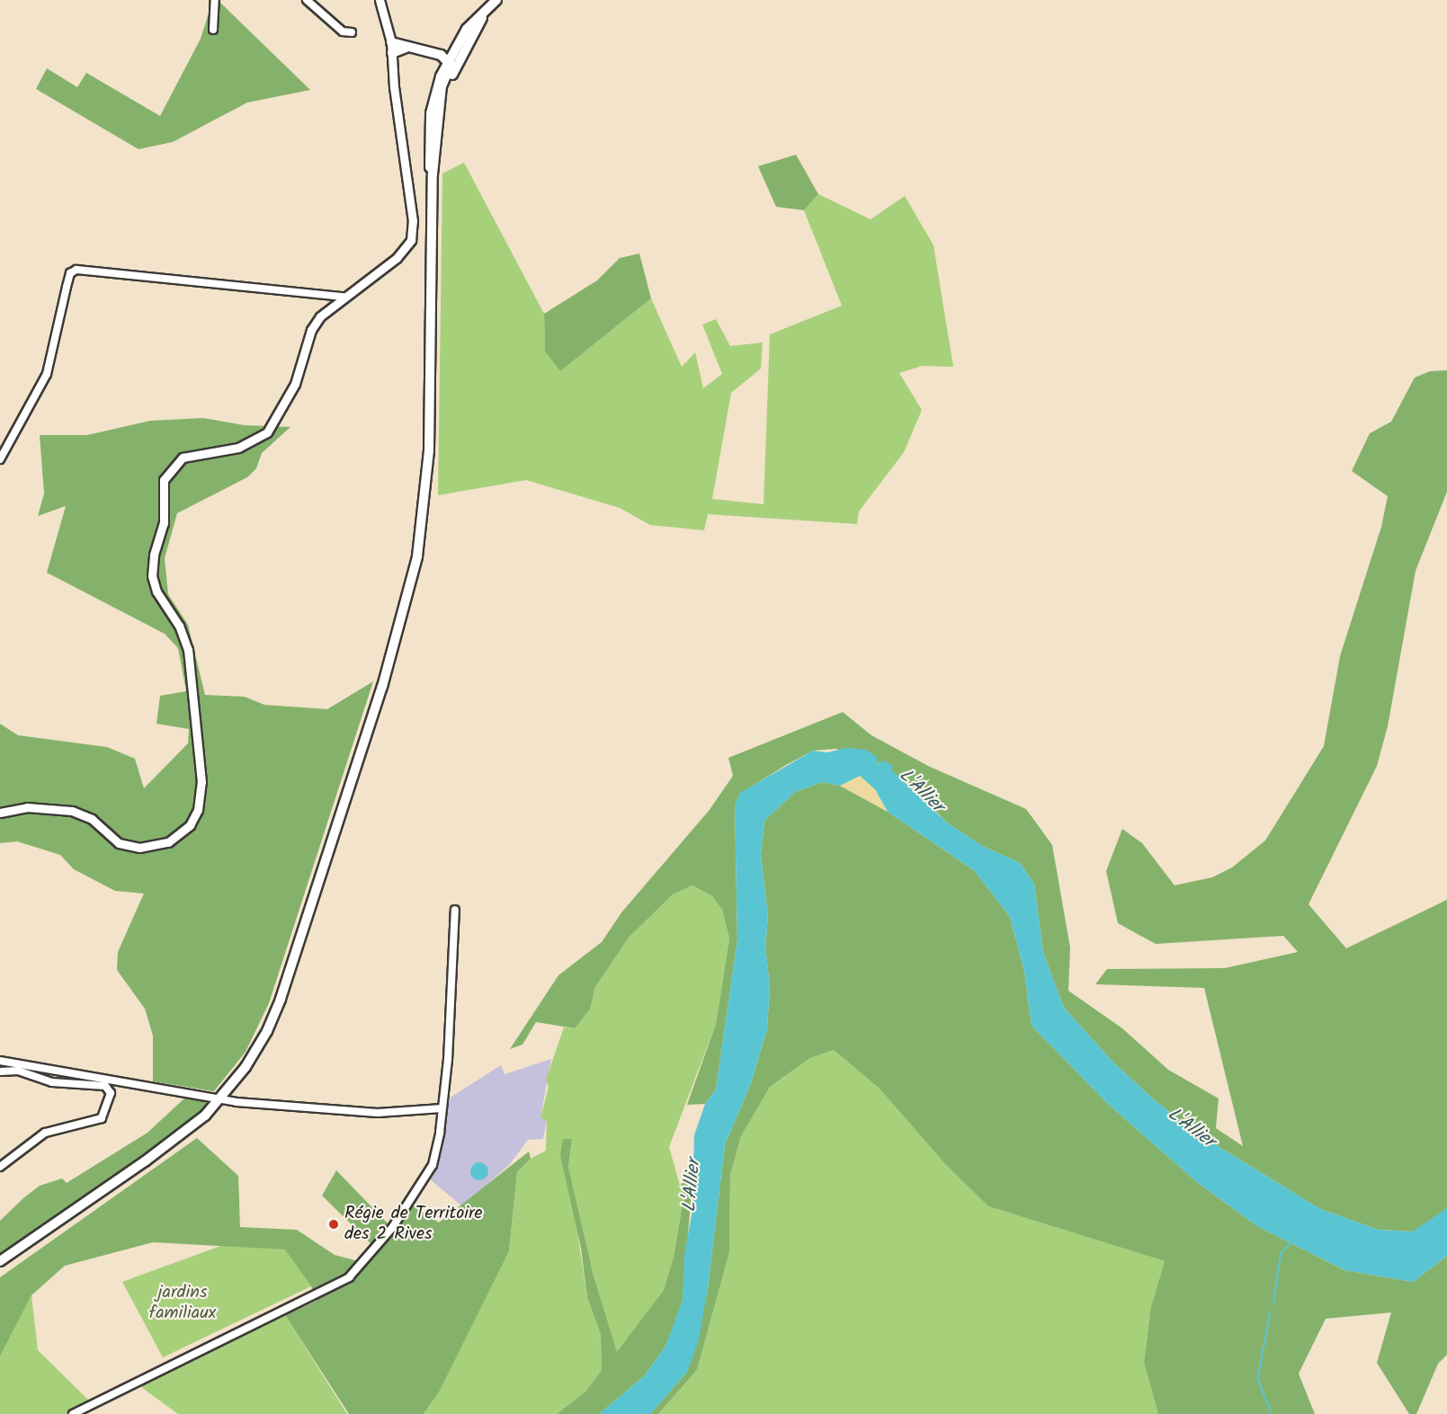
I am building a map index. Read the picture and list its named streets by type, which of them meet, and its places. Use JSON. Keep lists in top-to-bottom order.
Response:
{
  "water": ["L'Allier"],
  "parks": ["jardins familiaux"],
  "places": ["Régie de Territoire des 2 Rives"]
}
